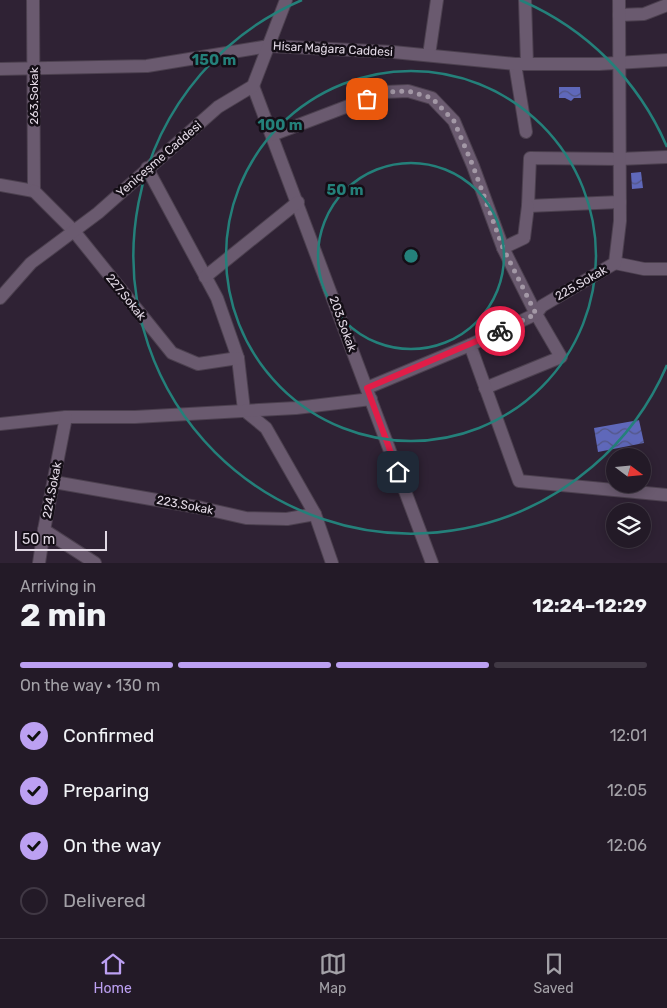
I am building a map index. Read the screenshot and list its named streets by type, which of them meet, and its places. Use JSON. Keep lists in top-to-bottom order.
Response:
{
  "streets": {
    "street": [
      "Hisar Mağara Caddesi",
      "263.Sokak",
      "Yeniçeşme Caddesi",
      "225.Sokak",
      "227.Sokak",
      "203.Sokak",
      "224.Sokak",
      "223.Sokak"
    ]
  },
  "crossings": [
    ["Hisar Mağara Caddesi", "263.Sokak"],
    ["Hisar Mağara Caddesi", "225.Sokak"],
    ["263.Sokak", "227.Sokak"],
    ["Yeniçeşme Caddesi", "227.Sokak"],
    ["Yeniçeşme Caddesi", "203.Sokak"],
    ["225.Sokak", "203.Sokak"],
    ["225.Sokak", "224.Sokak"],
    ["224.Sokak", "223.Sokak"]
  ],
  "scale_bar": "50 m",
  "north": "right",
  "page": {
    "scale": "50 m",
    "heading": ["2 min", "Arriving in", "12:24–12:29"],
    "bar": "On the way · 130 m",
    "list": [
      ["Confirmed", "12:01"],
      ["Preparing", "12:05"],
      ["On the way", "12:06"],
      "Delivered"
    ],
    "tabs": ["Home", "Map", "Saved"]
  },
  "rings": ["150 m", "100 m", "50 m"]
}
